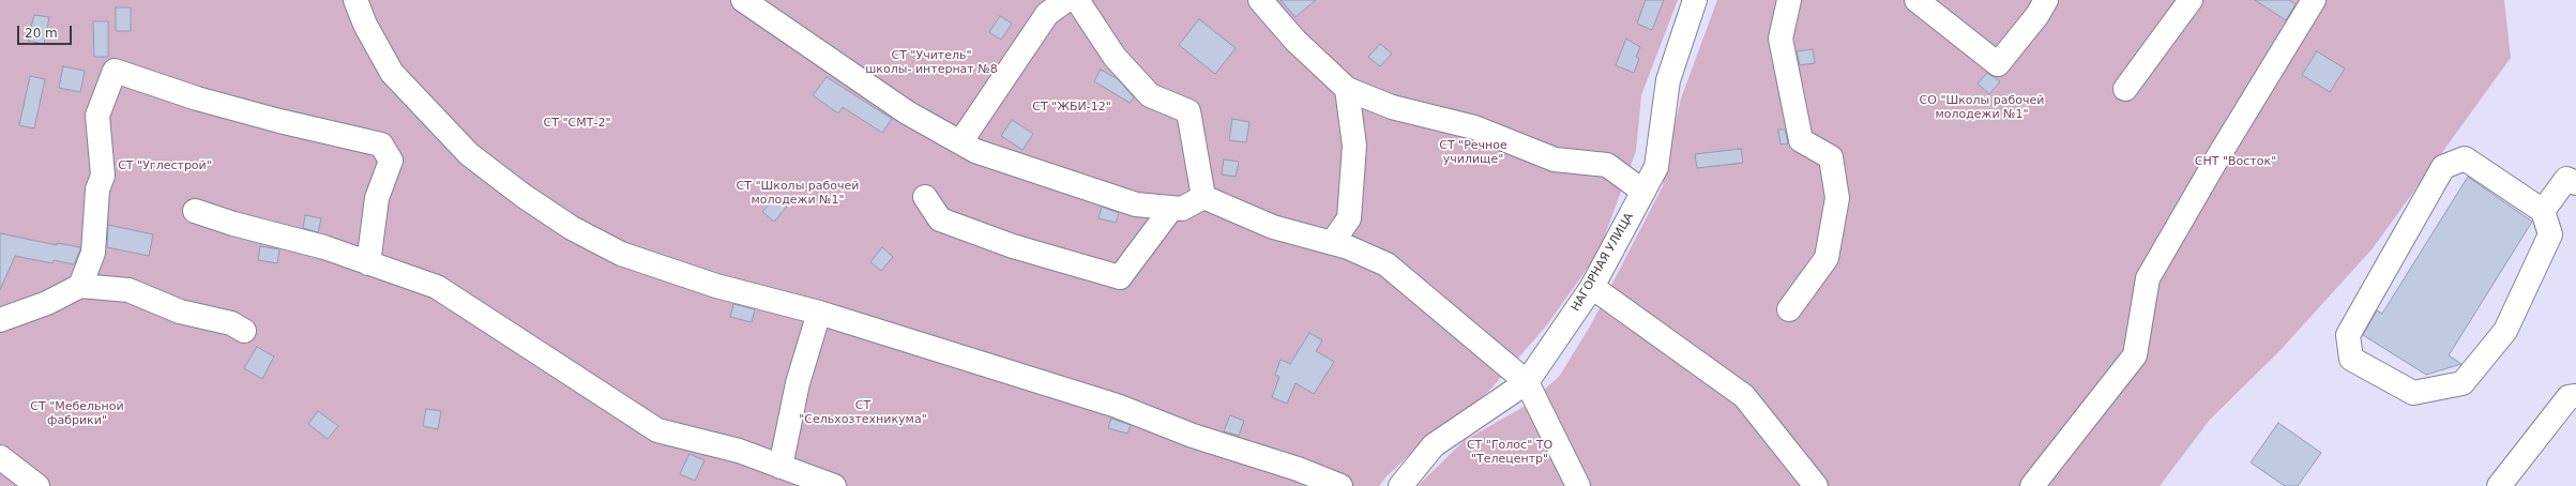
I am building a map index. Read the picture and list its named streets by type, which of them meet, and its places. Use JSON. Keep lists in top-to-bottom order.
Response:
{
  "streets": {
    "street": ["НАГОРНАЯ УЛИЦА"]
  },
  "parks": [
    "СТ \"Учитель\" школы- интернат №8",
    "СО \"Школы рабочей молодежи №1\"",
    "СТ \"ЖБИ-12\"",
    "СТ \"СМТ-2\"",
    "СТ \"Речное училище\"",
    "СНТ \"Восток\"",
    "СТ \"Углестрой\"",
    "СТ \"Школы рабочей молодежи №1\"",
    "СТ \"Сельхозтехникума\"",
    "СТ \"Мебельной фабрики\"",
    "СТ \"Голос\" ТО \"Телецентр\""
  ],
  "scale_bar": "20 m"
}
